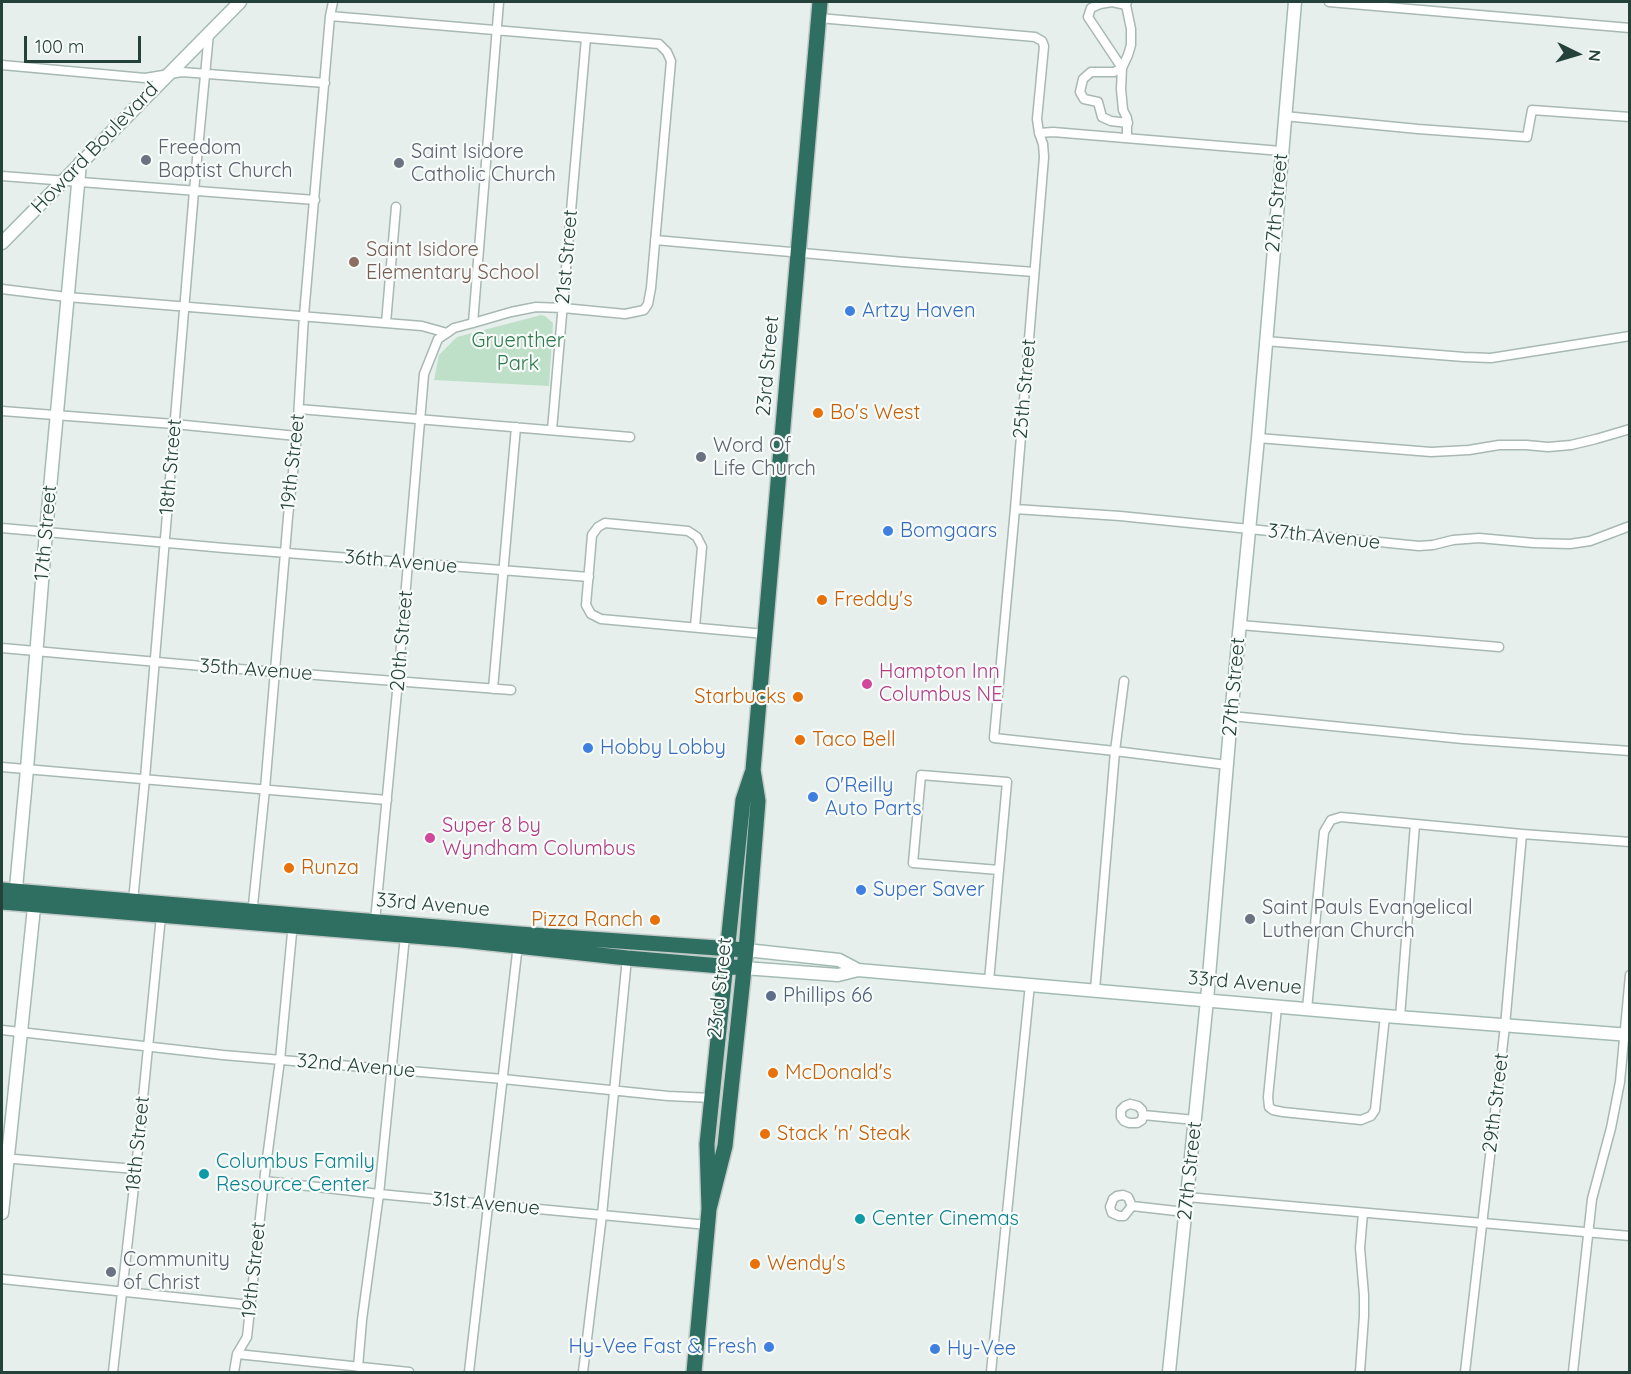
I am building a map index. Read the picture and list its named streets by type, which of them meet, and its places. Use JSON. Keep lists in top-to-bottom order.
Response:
{
  "streets": {
    "highway": ["23rd Street", "33rd Avenue"],
    "street": [
      "Howard Boulevard",
      "27th Street",
      "21st Street",
      "25th Street",
      "19th Street",
      "18th Street",
      "17th Street",
      "37th Avenue",
      "36th Avenue",
      "20th Street",
      "35th Avenue",
      "32nd Avenue",
      "29th Street",
      "31st Avenue"
    ]
  },
  "crossings": [
    ["Howard Boulevard", "18th Street"],
    ["Howard Boulevard", "17th Street"],
    ["27th Street", "37th Avenue"],
    ["27th Street", "33rd Avenue"],
    ["23rd Street", "25th Street"],
    ["23rd Street", "33rd Avenue"],
    ["23rd Street", "32nd Avenue"],
    ["23rd Street", "31st Avenue"],
    ["25th Street", "37th Avenue"],
    ["19th Street", "36th Avenue"],
    ["19th Street", "35th Avenue"],
    ["19th Street", "33rd Avenue"],
    ["19th Street", "32nd Avenue"],
    ["19th Street", "31st Avenue"],
    ["18th Street", "36th Avenue"],
    ["18th Street", "35th Avenue"],
    ["18th Street", "33rd Avenue"],
    ["18th Street", "32nd Avenue"],
    ["17th Street", "36th Avenue"],
    ["17th Street", "35th Avenue"],
    ["17th Street", "33rd Avenue"],
    ["36th Avenue", "20th Street"],
    ["20th Street", "35th Avenue"],
    ["20th Street", "33rd Avenue"],
    ["33rd Avenue", "29th Street"]
  ],
  "parks": ["Gruenther Park"],
  "places": [
    "Freedom Baptist Church",
    "Saint Isidore Catholic Church",
    "Saint Isidore Elementary School",
    "Artzy Haven",
    "Bo's West",
    "Word Of Life Church",
    "Bomgaars",
    "Freddy's",
    "Hampton Inn Columbus NE",
    "Starbucks",
    "Taco Bell",
    "Hobby Lobby",
    "O'Reilly Auto Parts",
    "Super 8 by Wyndham Columbus",
    "Runza",
    "Super Saver",
    "Saint Pauls Evangelical Lutheran Church",
    "Pizza Ranch",
    "Phillips 66",
    "McDonald's",
    "Stack 'n' Steak",
    "Columbus Family Resource Center",
    "Center Cinemas",
    "Wendy's",
    "Community of Christ",
    "Hy-Vee Fast & Fresh",
    "Hy-Vee"
  ],
  "scale_bar": "100 m",
  "north": "right"
}
